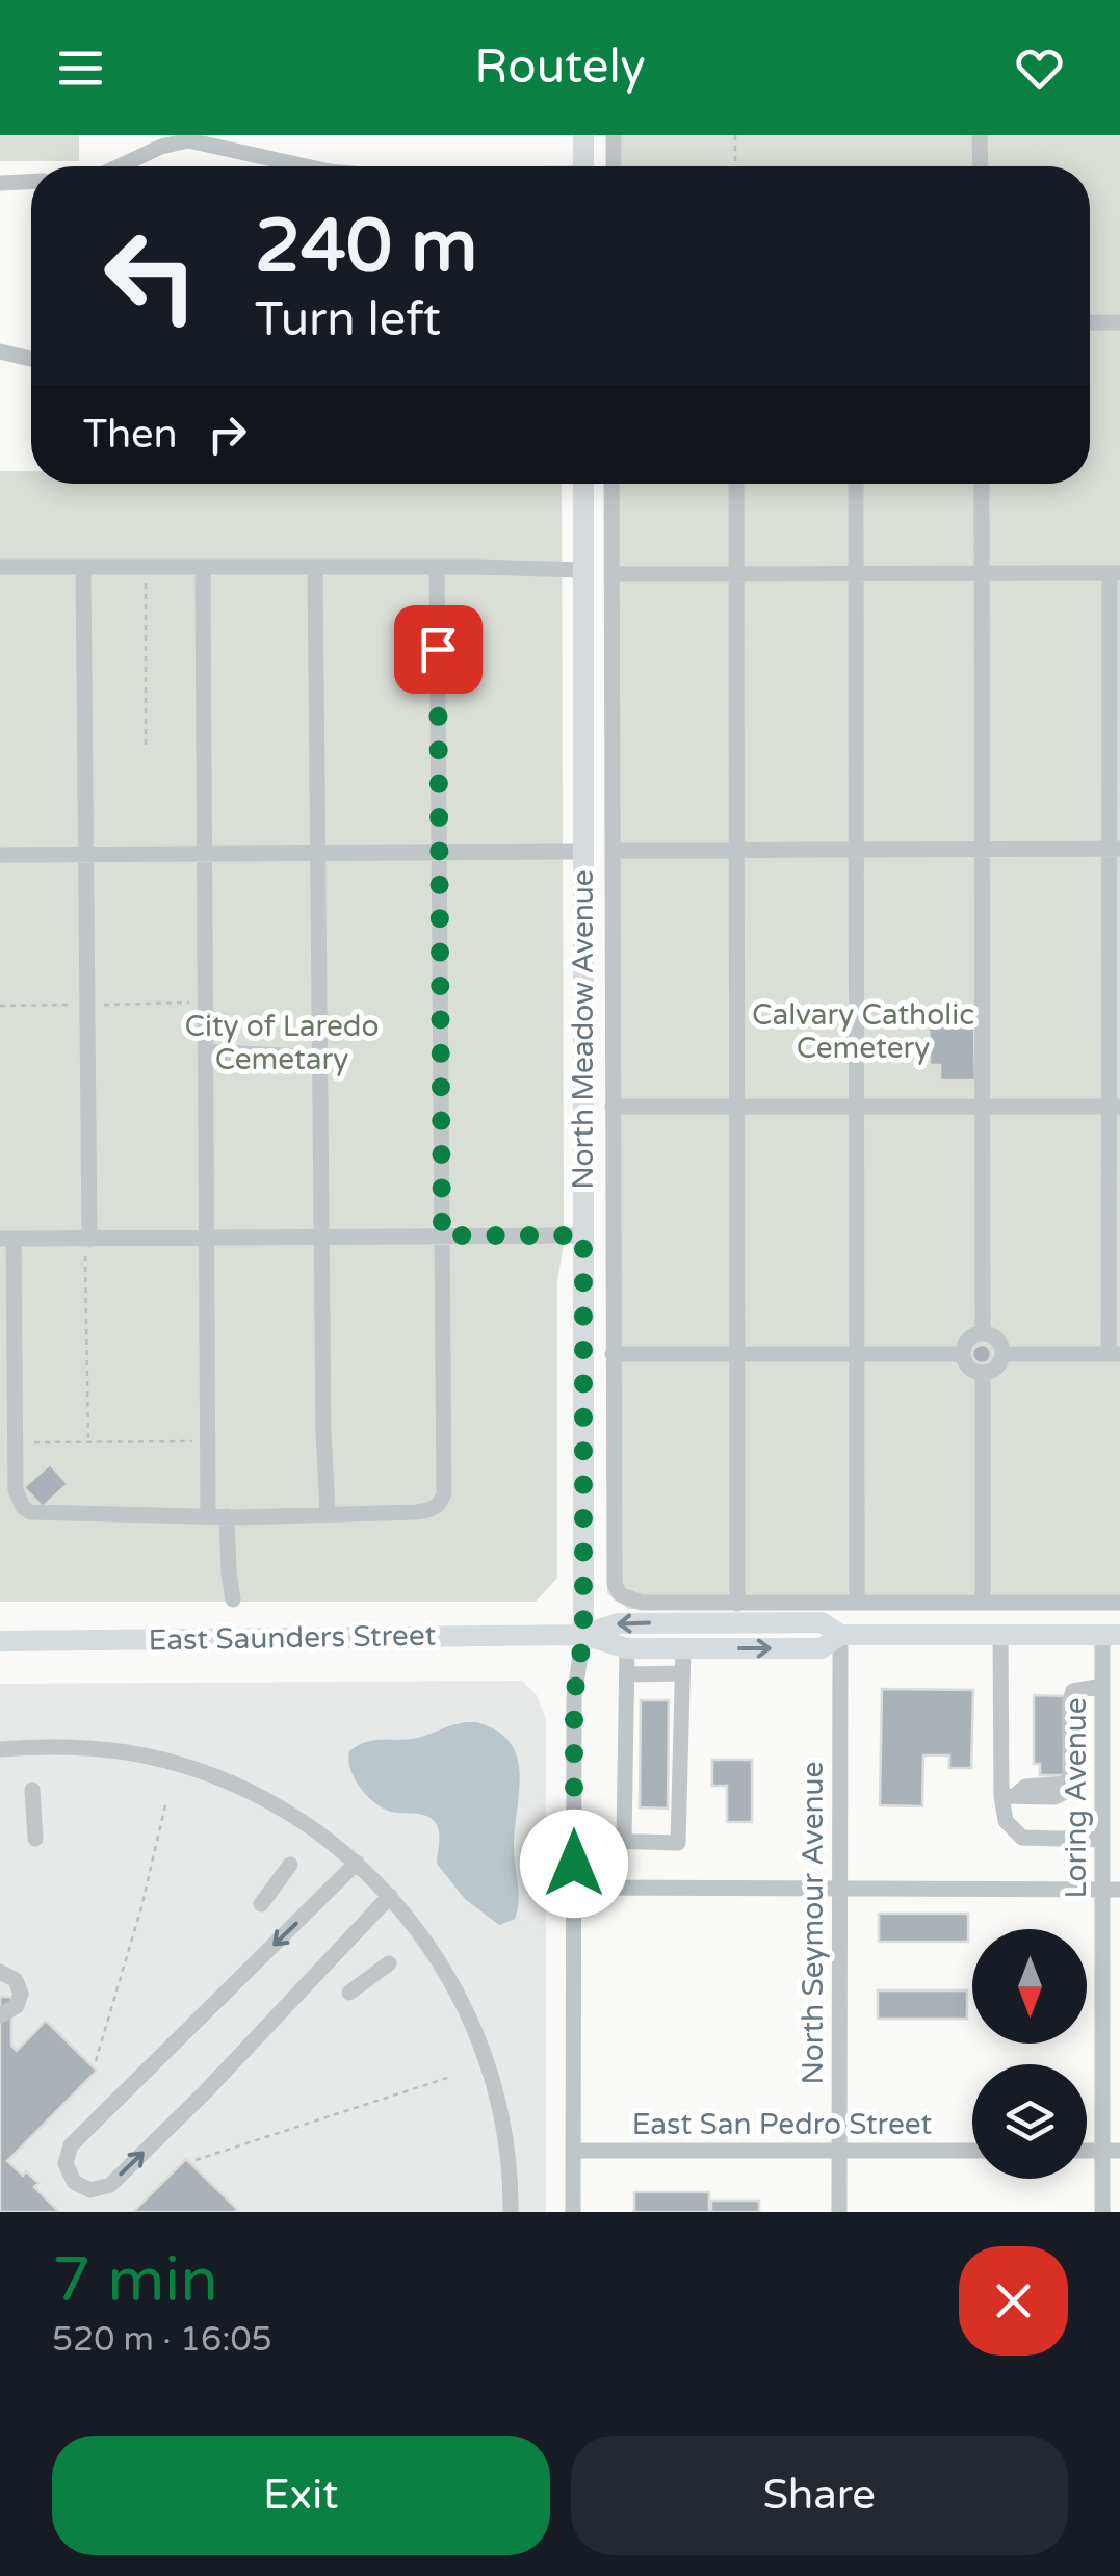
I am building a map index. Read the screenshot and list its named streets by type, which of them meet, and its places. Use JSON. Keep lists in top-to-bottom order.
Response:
{
  "streets": {
    "main road": ["North Meadow Avenue", "East Saunders Street"],
    "street": ["Loring Avenue", "North Seymour Avenue", "East San Pedro Street"]
  },
  "crossings": [
    ["North Meadow Avenue", "East Saunders Street"],
    ["North Meadow Avenue", "East San Pedro Street"],
    ["East Saunders Street", "Loring Avenue"],
    ["East Saunders Street", "North Seymour Avenue"],
    ["North Seymour Avenue", "East San Pedro Street"]
  ],
  "parks": ["Calvary Catholic Cemetery", "City of Laredo Cemetary"],
  "north": "bottom",
  "page": {
    "header": "Routely",
    "turn": ["240 m", "Turn left"],
    "then": "Then",
    "heading": ["7 min", "520 m · 16:05"],
    "buttons": ["Exit", "Share"]
  }
}
